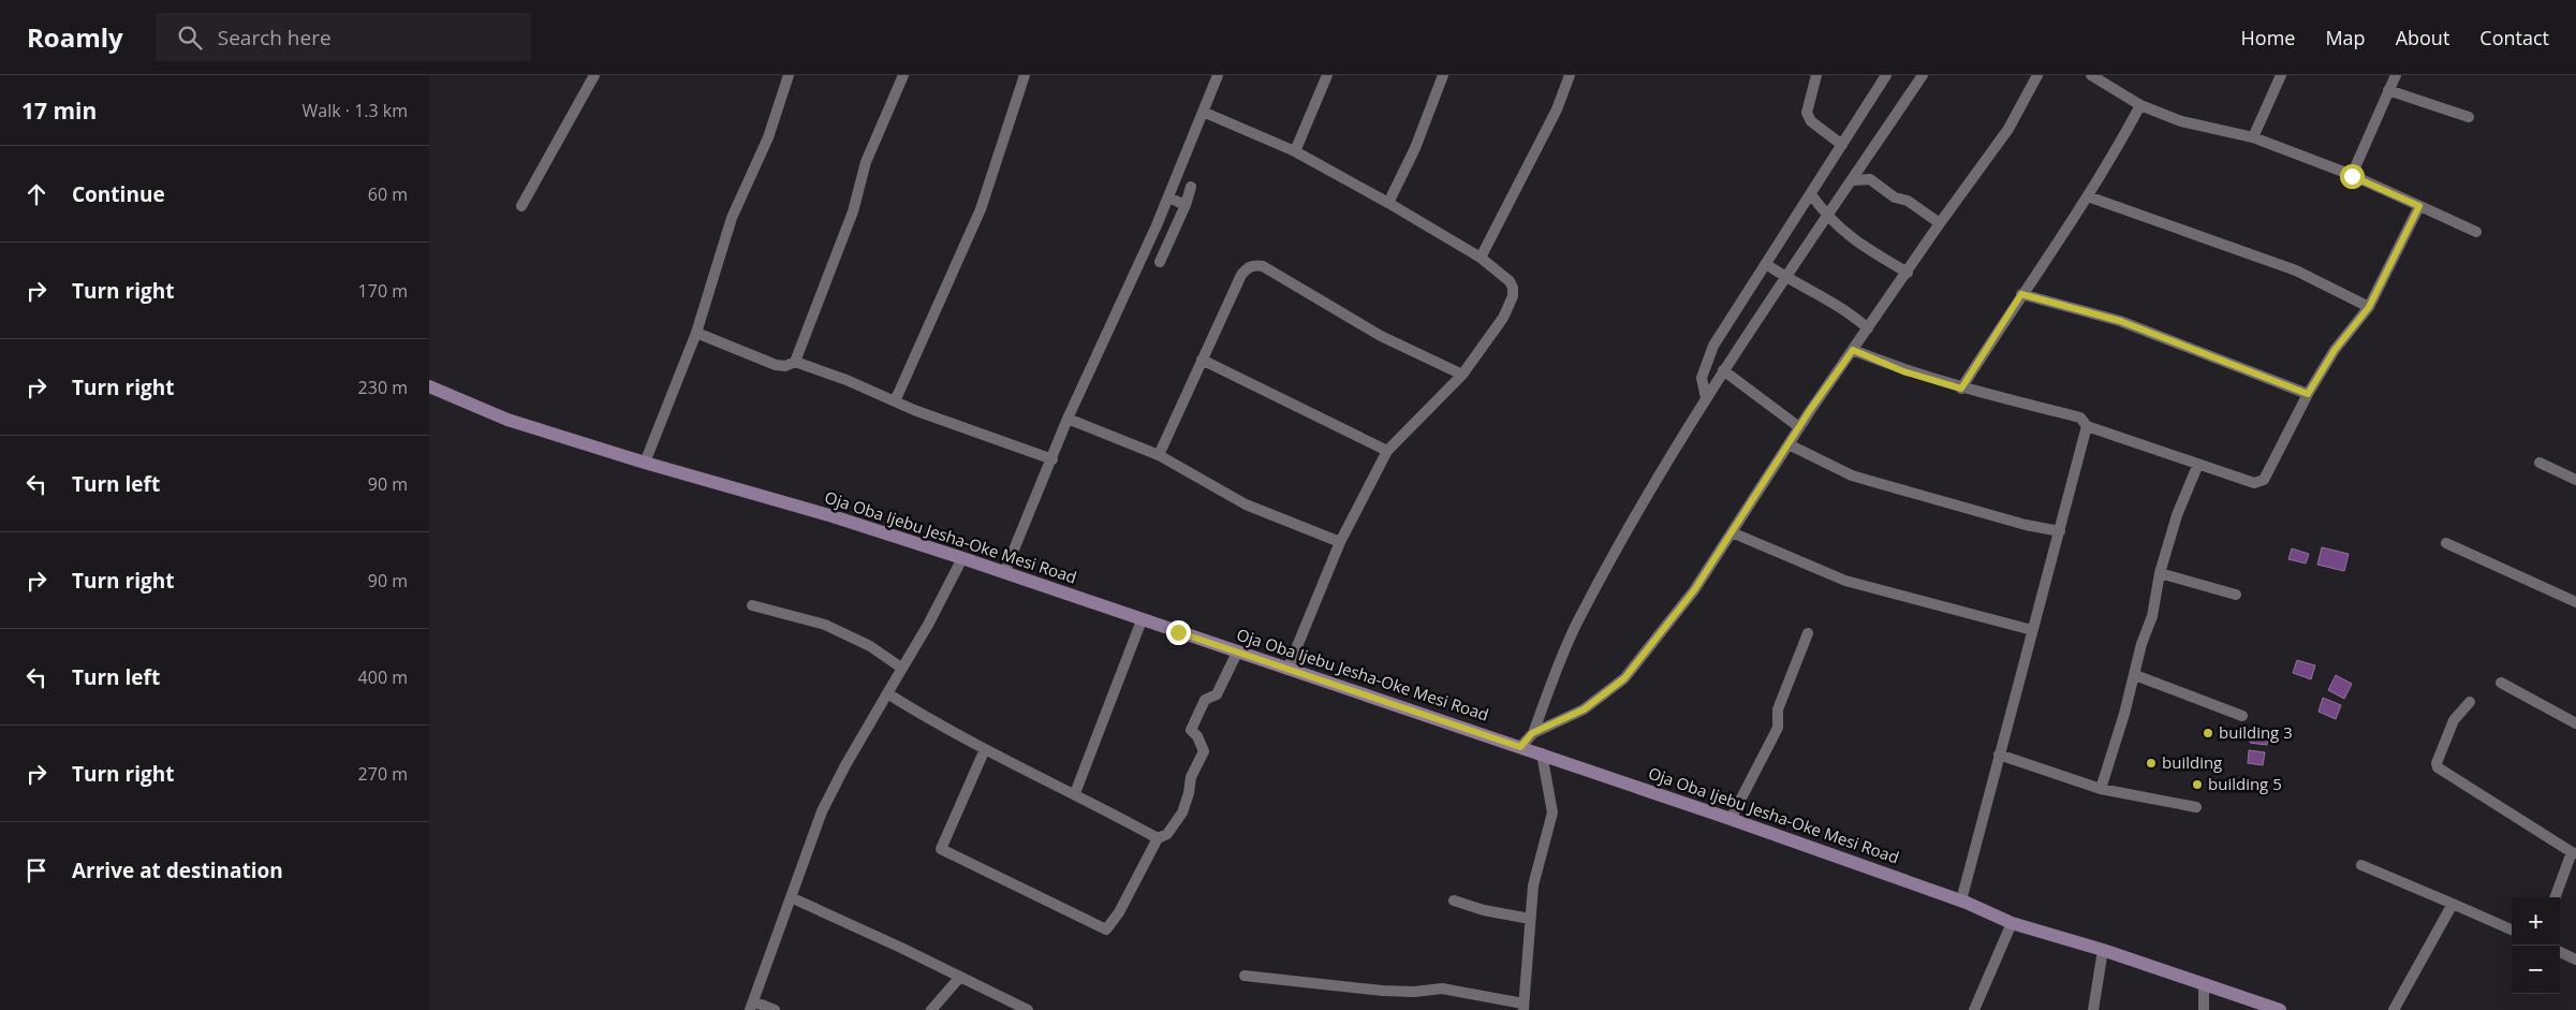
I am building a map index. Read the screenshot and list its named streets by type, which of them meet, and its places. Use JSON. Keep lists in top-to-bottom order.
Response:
{
  "streets": {
    "main road": ["Oja Oba Ijebu Jesha-Oke Mesi Road"]
  },
  "places": ["building 3", "building", "building 5"],
  "page": {
    "header": "Roamly",
    "search": "Search here",
    "nav": [
      "Home",
      "Map",
      "About",
      "Contact"
    ],
    "heading": ["17 min", "Walk · 1.3 km"],
    "list": [
      ["Continue", "60 m"],
      ["Turn right", "170 m"],
      ["Turn right", "230 m"],
      ["Turn left", "90 m"],
      ["Turn right", "90 m"],
      ["Turn left", "400 m"],
      ["Turn right", "270 m"],
      "Arrive at destination"
    ],
    "map_buttons": ["+", "−"]
  }
}
